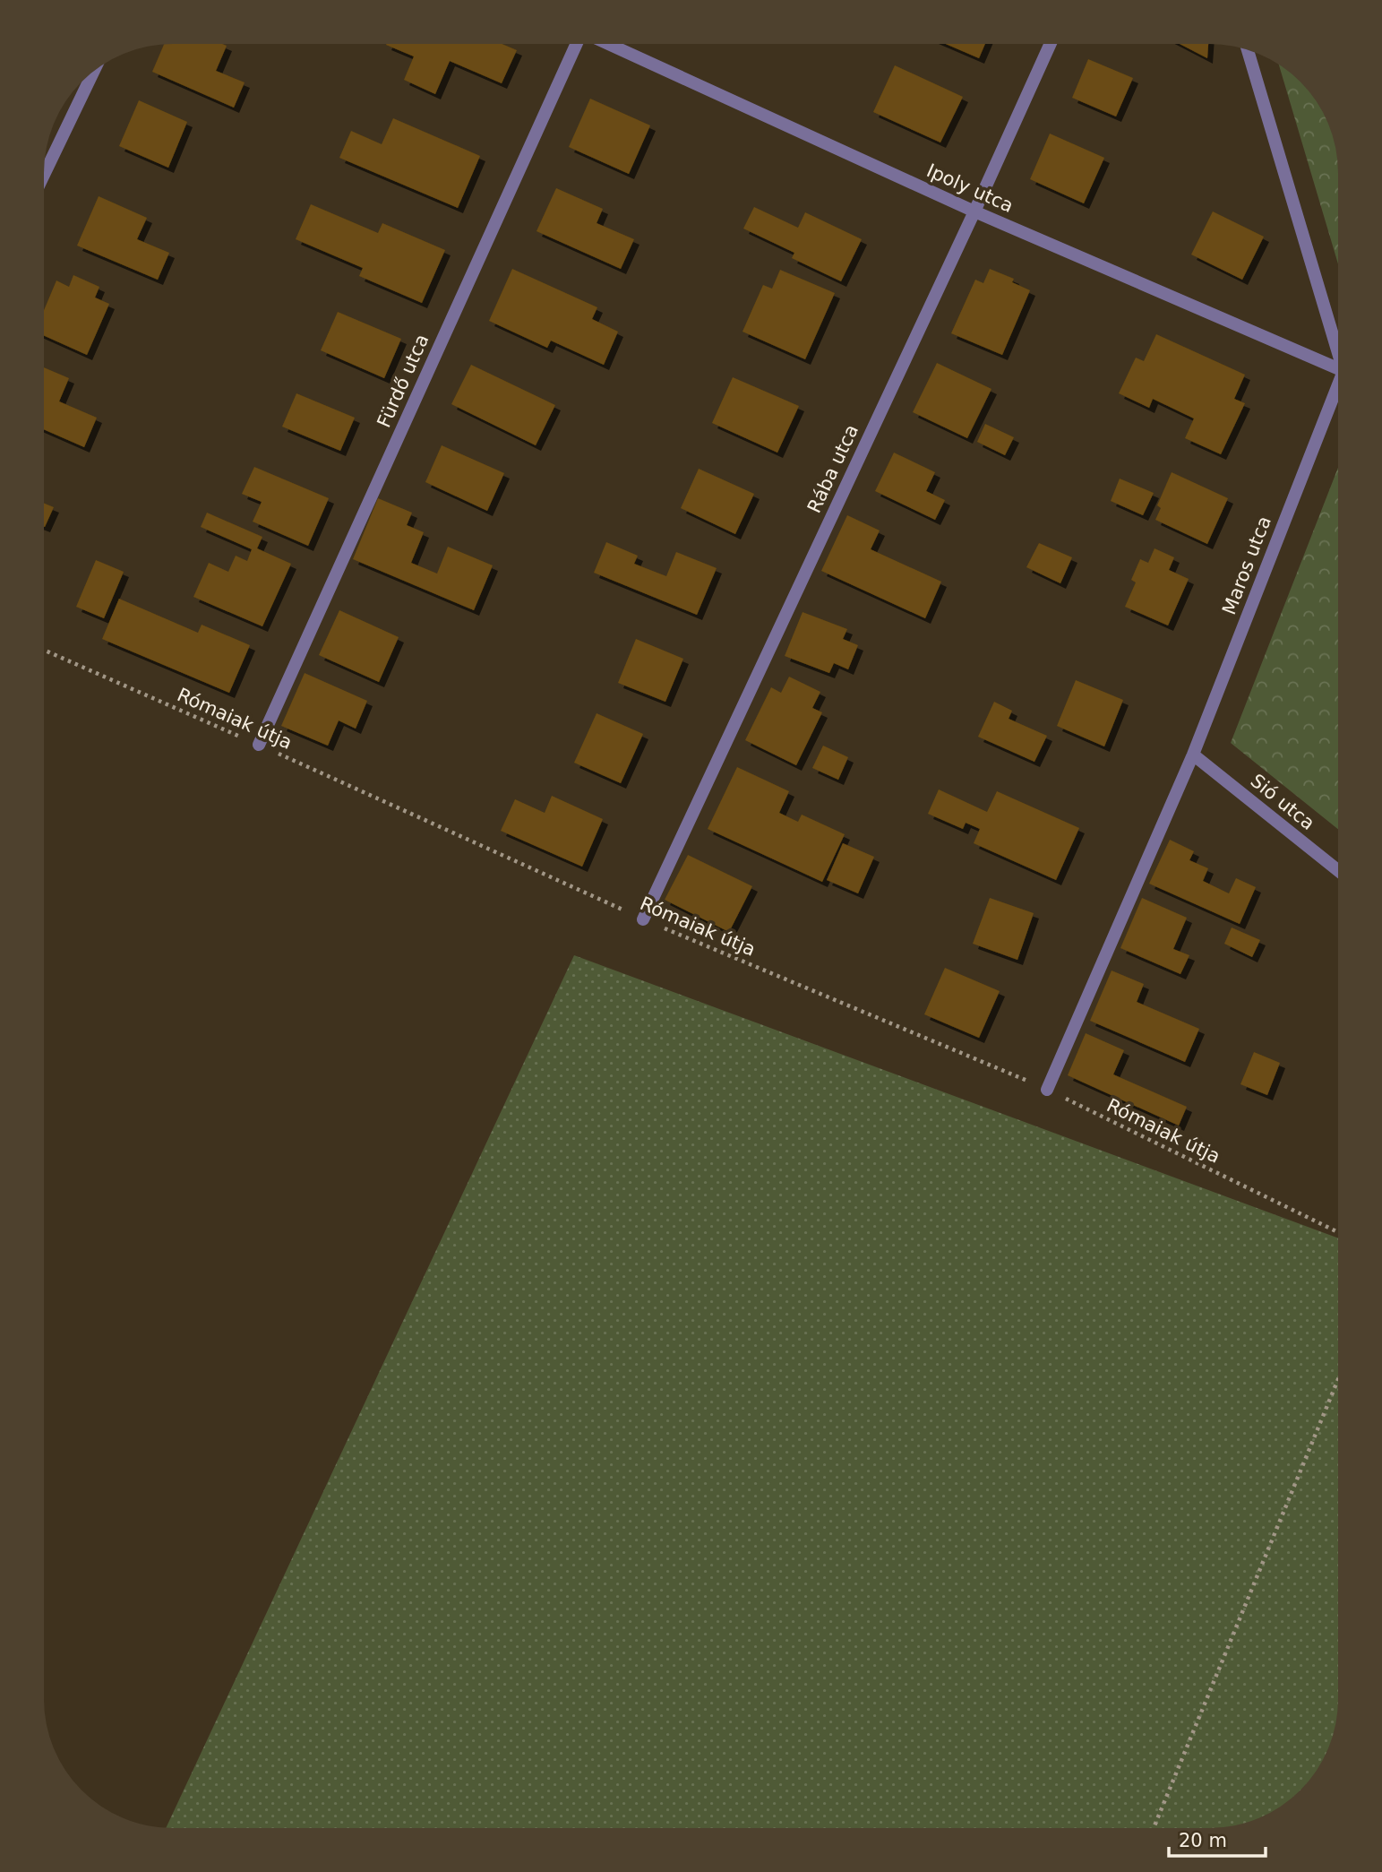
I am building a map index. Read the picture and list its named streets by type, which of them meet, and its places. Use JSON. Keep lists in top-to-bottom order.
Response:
{
  "streets": {
    "street": [
      "Ipoly utca",
      "Fürdő utca",
      "Rába utca",
      "Maros utca",
      "Sió utca"
    ],
    "path": ["Rómaiak útja"]
  },
  "crossings": [
    ["Ipoly utca", "Rába utca"],
    ["Fürdő utca", "Rómaiak útja"],
    ["Rába utca", "Rómaiak útja"],
    ["Maros utca", "Rómaiak útja"],
    ["Maros utca", "Sió utca"]
  ],
  "scale_bar": "20 m"
}
